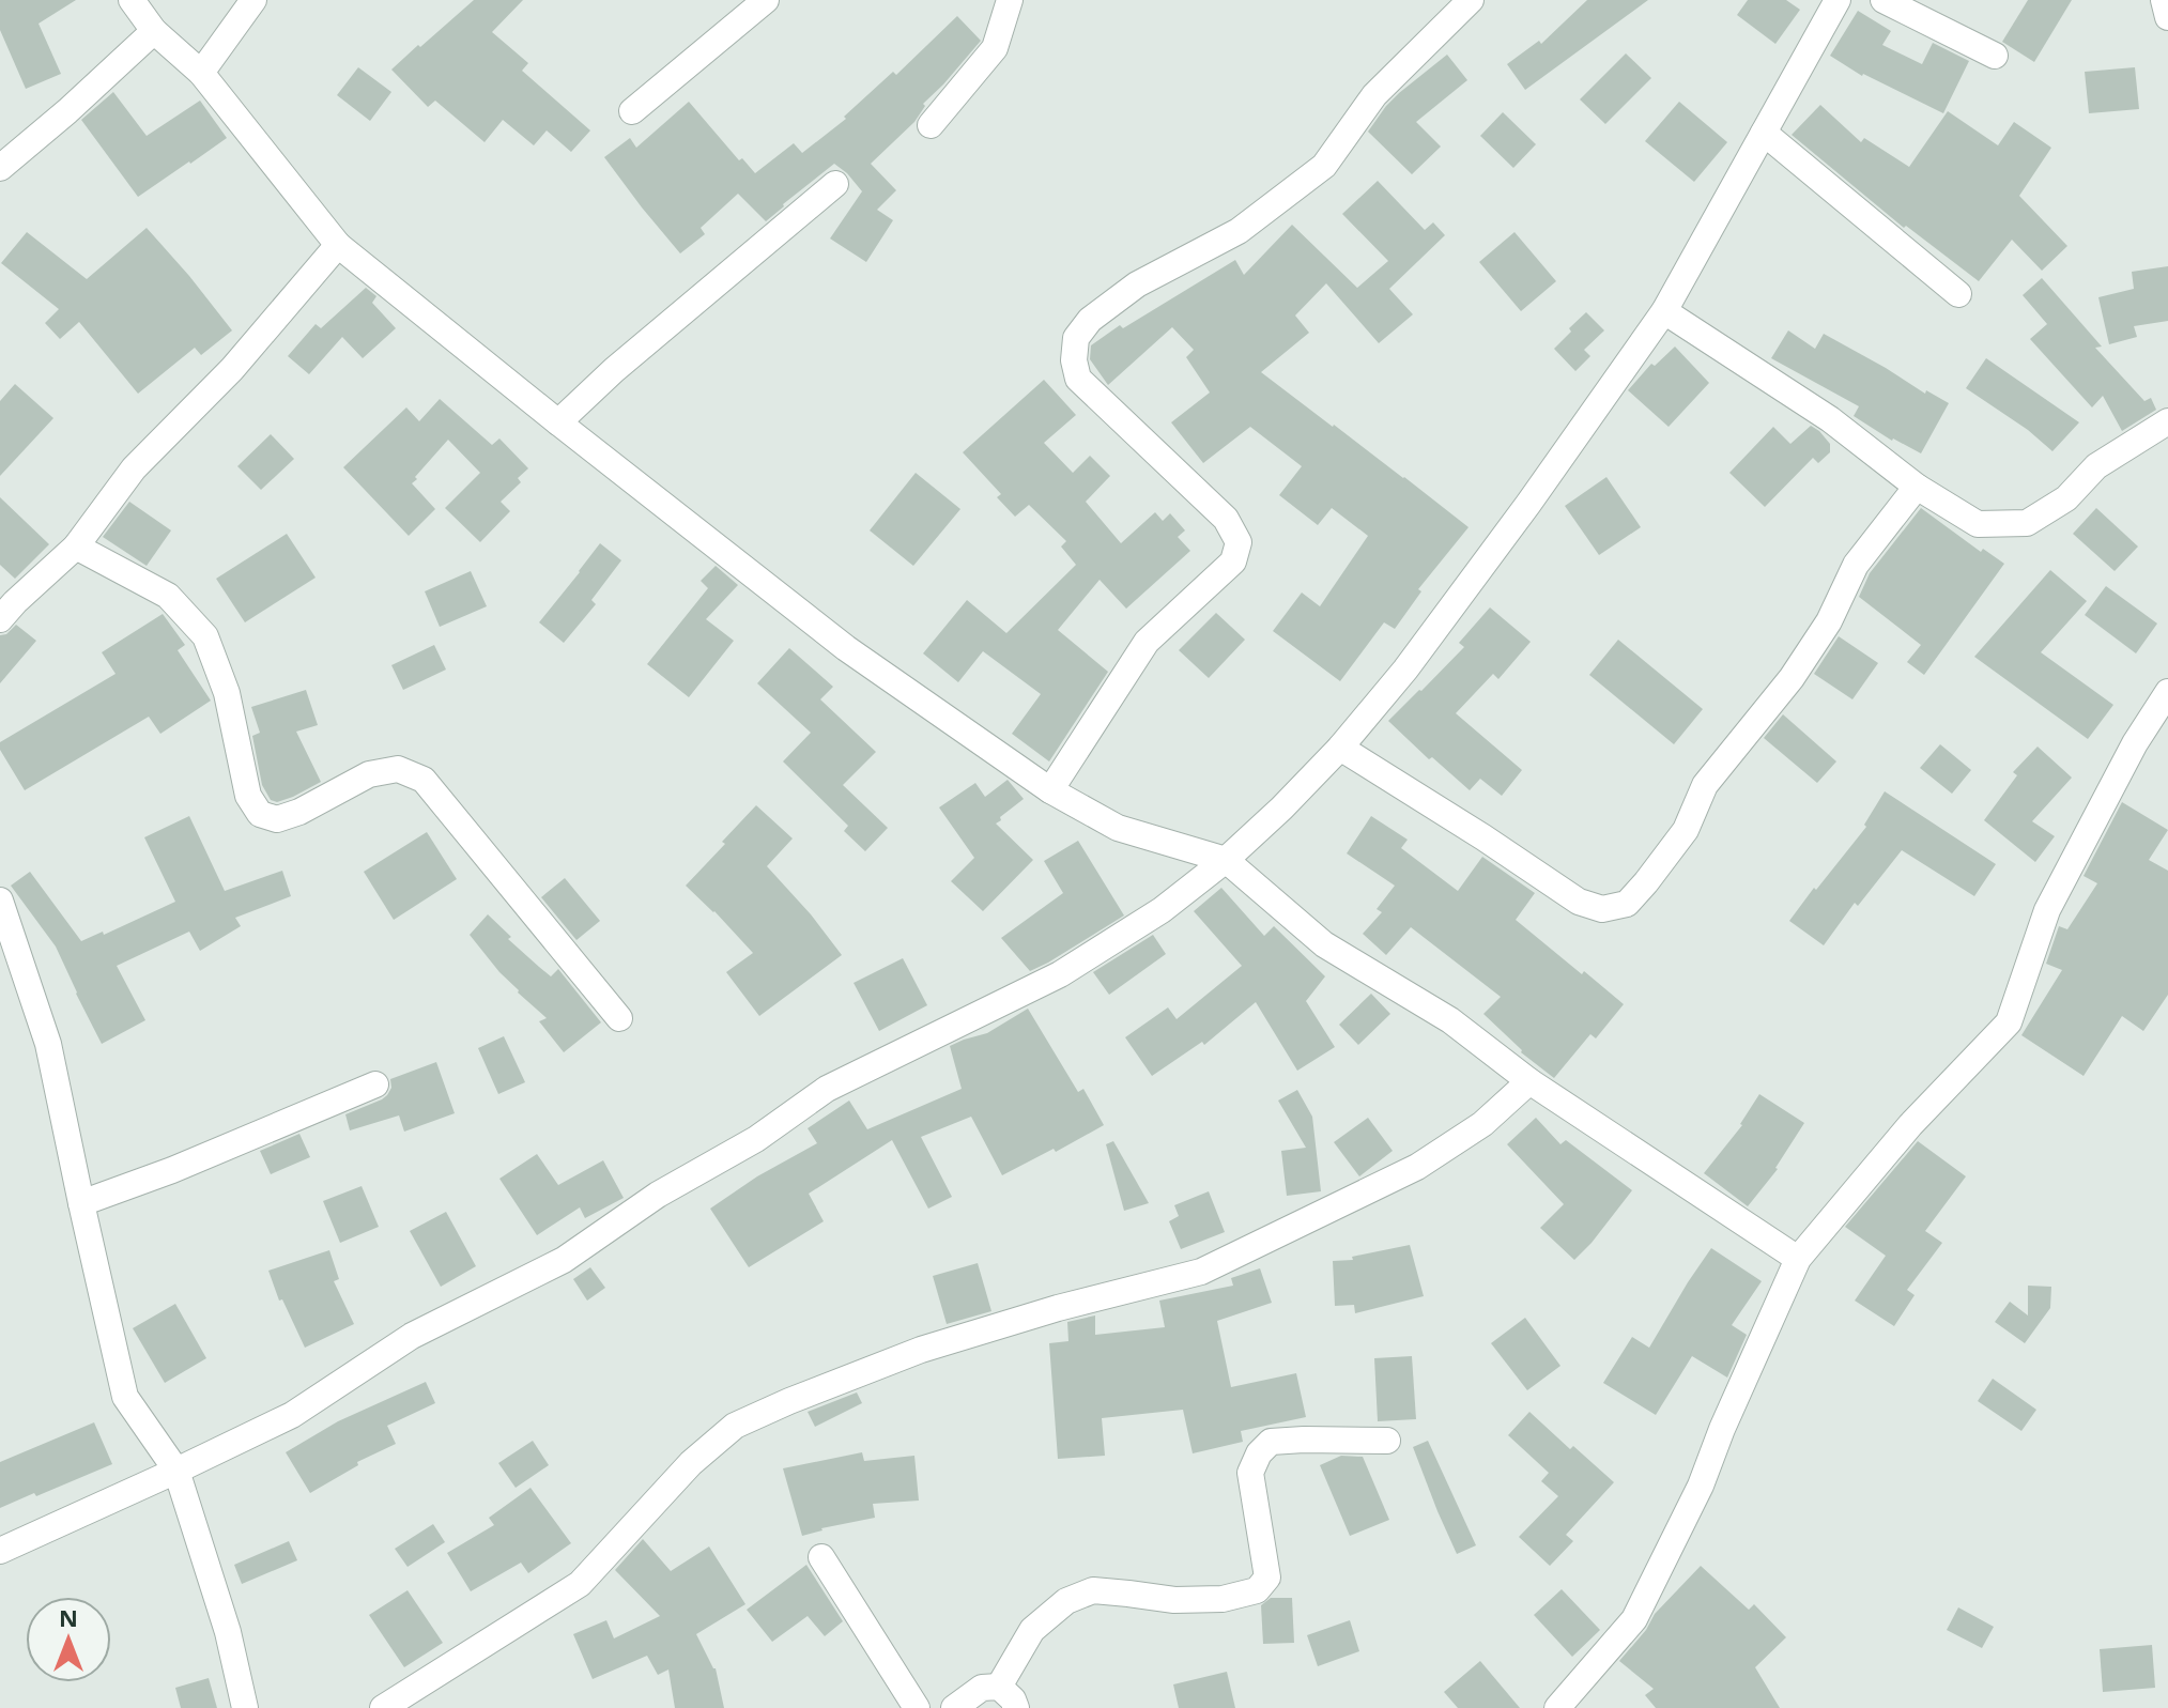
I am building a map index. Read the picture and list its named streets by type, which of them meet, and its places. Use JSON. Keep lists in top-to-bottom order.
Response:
{
  "north": "top"
}
